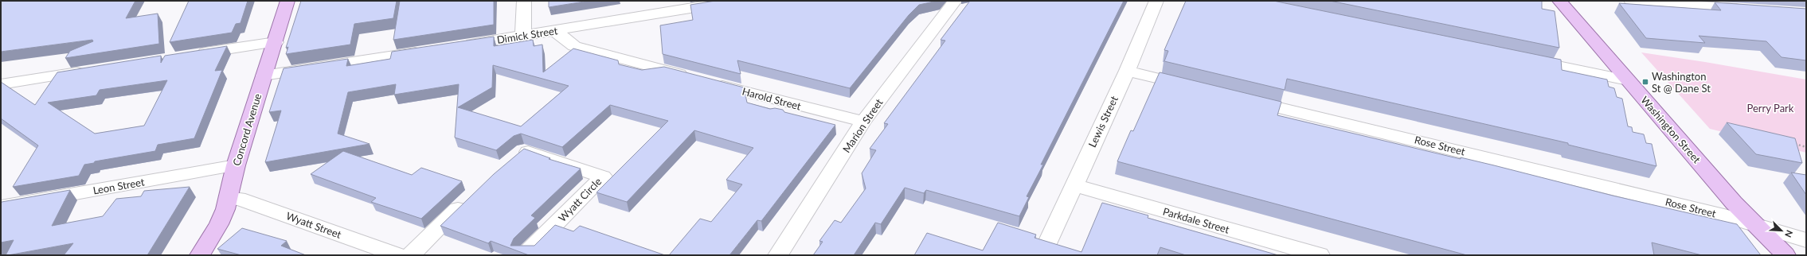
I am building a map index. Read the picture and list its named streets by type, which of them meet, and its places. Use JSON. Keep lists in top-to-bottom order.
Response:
{
  "streets": {
    "main road": ["Concord Avenue", "Washington Street"],
    "street": [
      "Dimick Street",
      "Harold Street",
      "Lewis Street",
      "Marion Street",
      "Rose Street",
      "Leon Street",
      "Wyatt Circle",
      "Parkdale Street",
      "Wyatt Street"
    ]
  },
  "crossings": [
    ["Harold Street", "Marion Street"],
    ["Lewis Street", "Parkdale Street"],
    ["Concord Avenue", "Leon Street"],
    ["Concord Avenue", "Wyatt Street"],
    ["Washington Street", "Rose Street"]
  ],
  "parks": ["Perry Park"],
  "places": {
    "transit": ["Washington St @ Dane St"]
  },
  "north": "bottom right"
}
